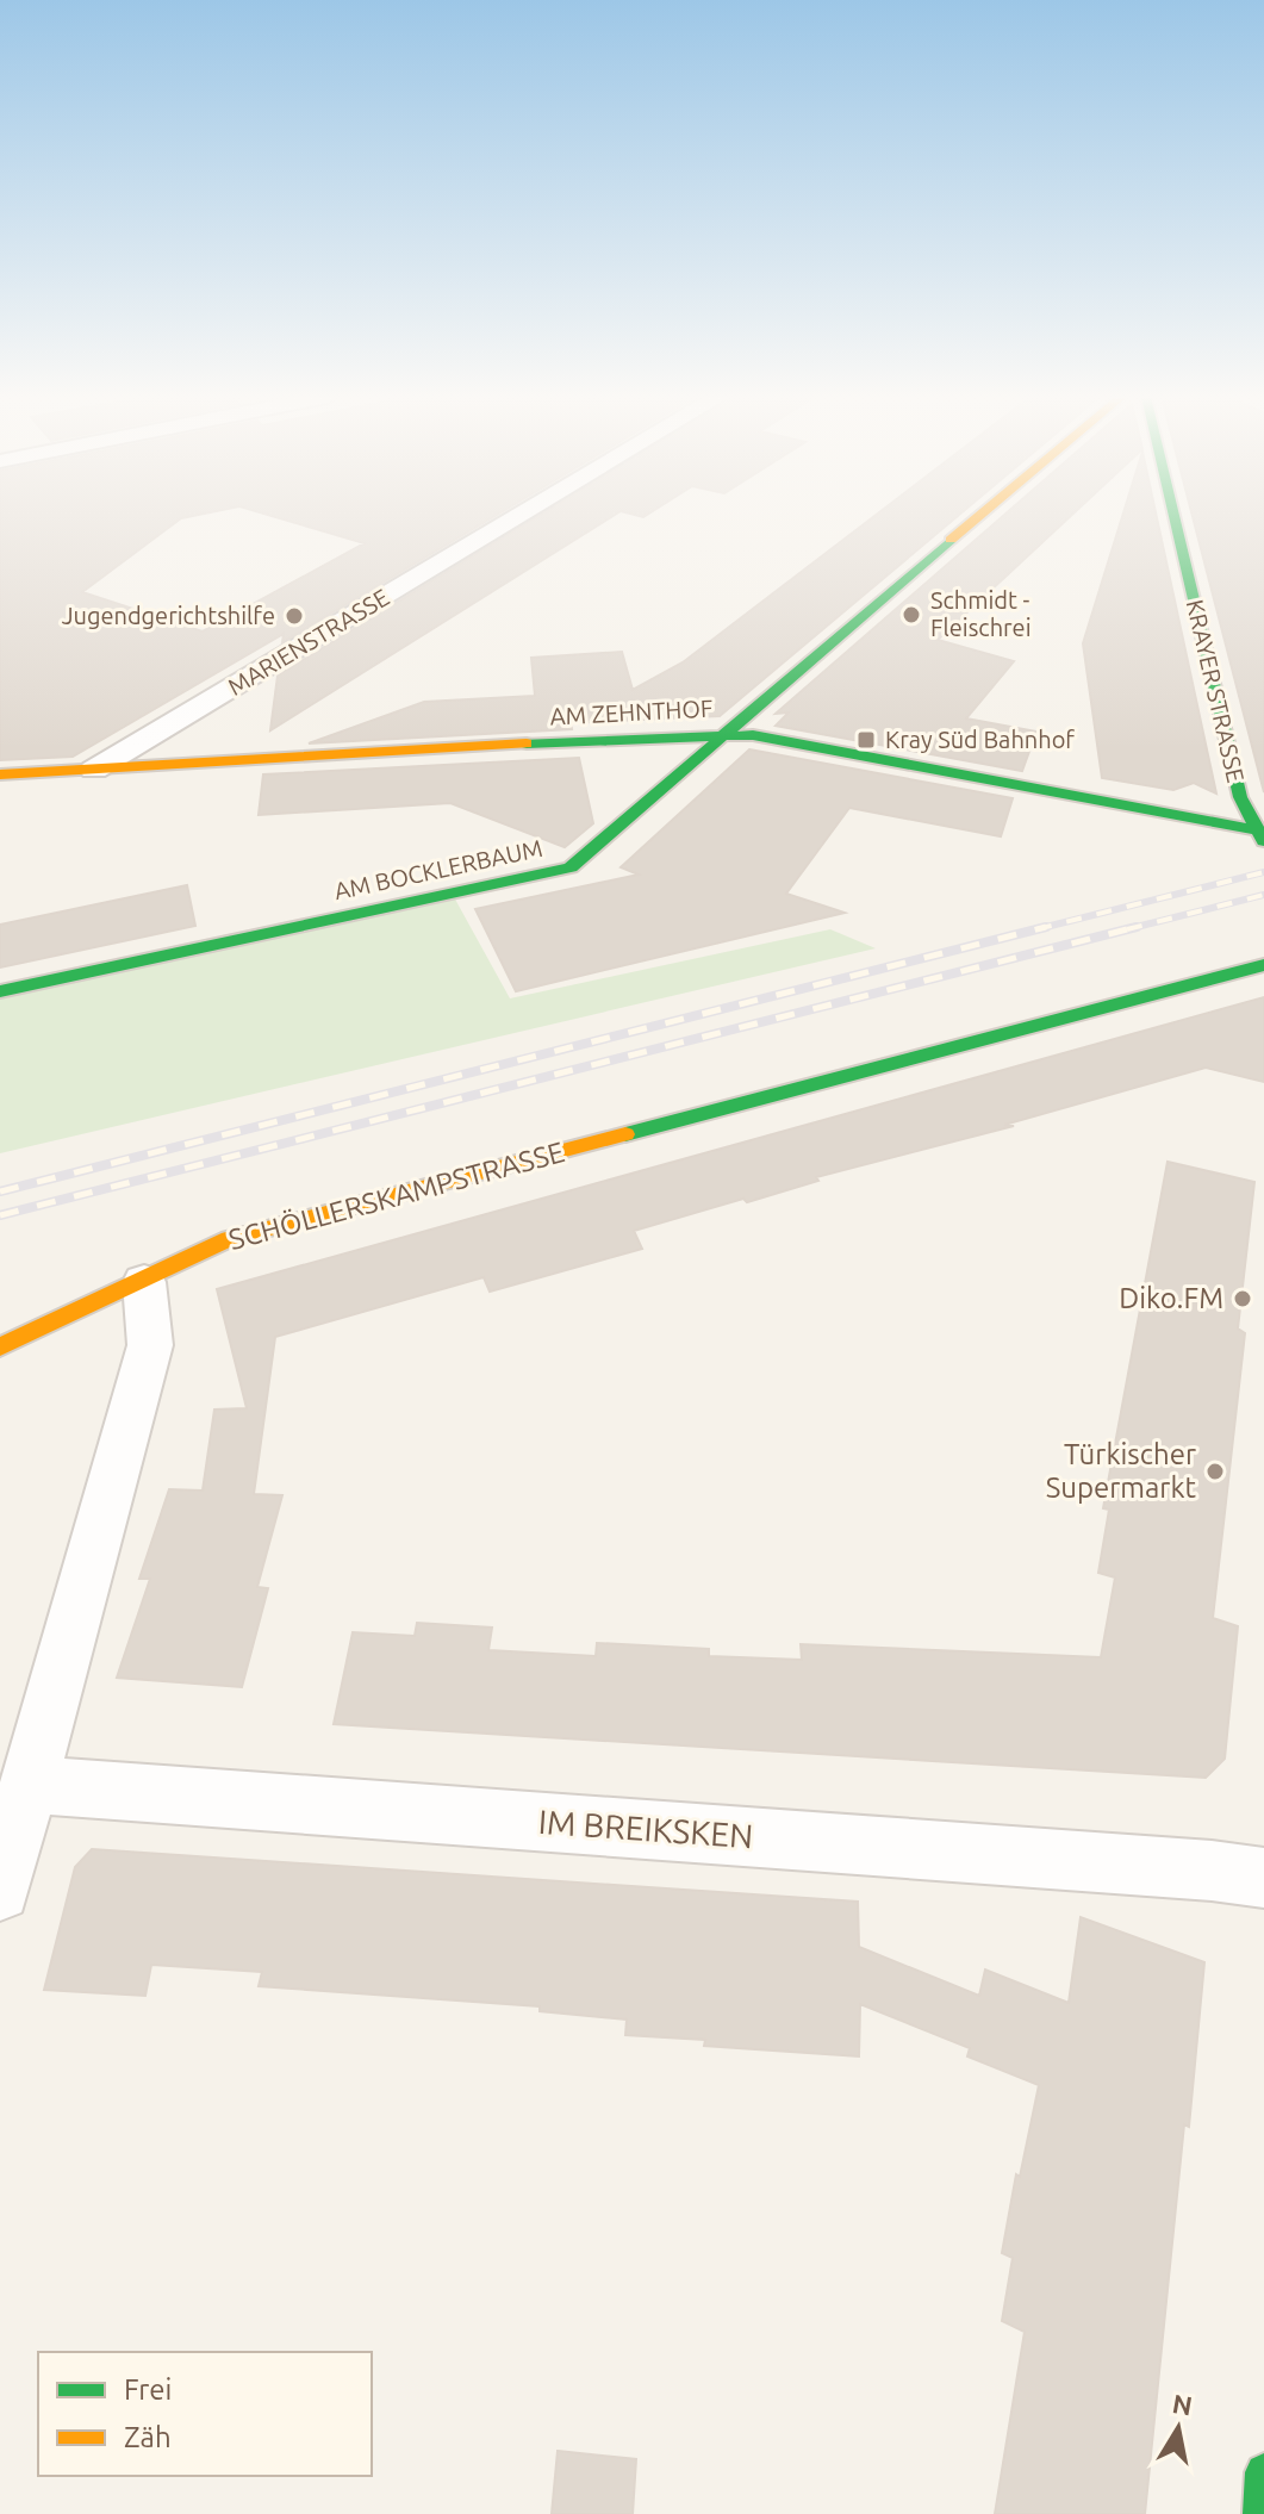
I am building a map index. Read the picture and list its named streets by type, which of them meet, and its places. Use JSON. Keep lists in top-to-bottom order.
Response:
{
  "streets": {
    "street": [
      "MARIENSTRASSE",
      "KRAYER STRASSE",
      "AM ZEHNTHOF",
      "AM BOCKLERBAUM",
      "SCHÖLLERSKAMPSTRASSE",
      "IM BREIKSKEN"
    ]
  },
  "crossings": [
    ["MARIENSTRASSE", "AM ZEHNTHOF"],
    ["KRAYER STRASSE", "AM ZEHNTHOF"],
    ["AM ZEHNTHOF", "AM BOCKLERBAUM"]
  ],
  "places": {
    "other": [
      "Schmidt - Fleischrei",
      "Jugendgerichtshilfe",
      "Diko.FM",
      "Türkischer Supermarkt"
    ],
    "transit": ["Kray Süd Bahnhof"]
  },
  "legend": ["Frei", "Zäh"],
  "north": "top"
}
